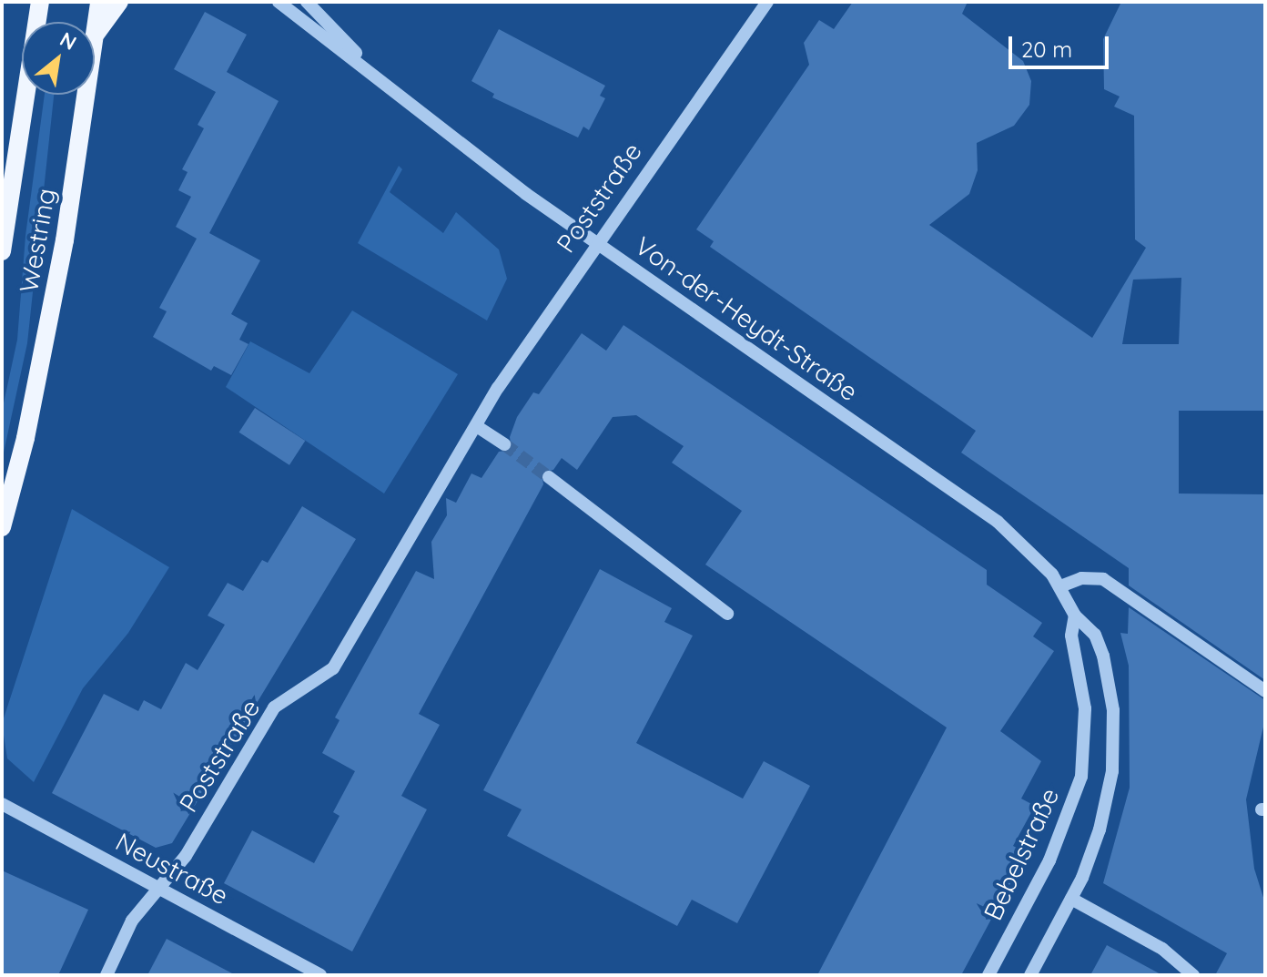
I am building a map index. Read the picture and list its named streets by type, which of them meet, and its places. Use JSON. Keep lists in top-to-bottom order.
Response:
{
  "streets": {
    "main road": ["Westring"],
    "street": [
      "Poststraße",
      "Von-der-Heydt-Straße",
      "Bebelstraße",
      "Neustraße"
    ]
  },
  "crossings": [
    ["Poststraße", "Von-der-Heydt-Straße"],
    ["Poststraße", "Neustraße"],
    ["Von-der-Heydt-Straße", "Bebelstraße"]
  ],
  "scale_bar": "20 m",
  "north": "top right"
}
